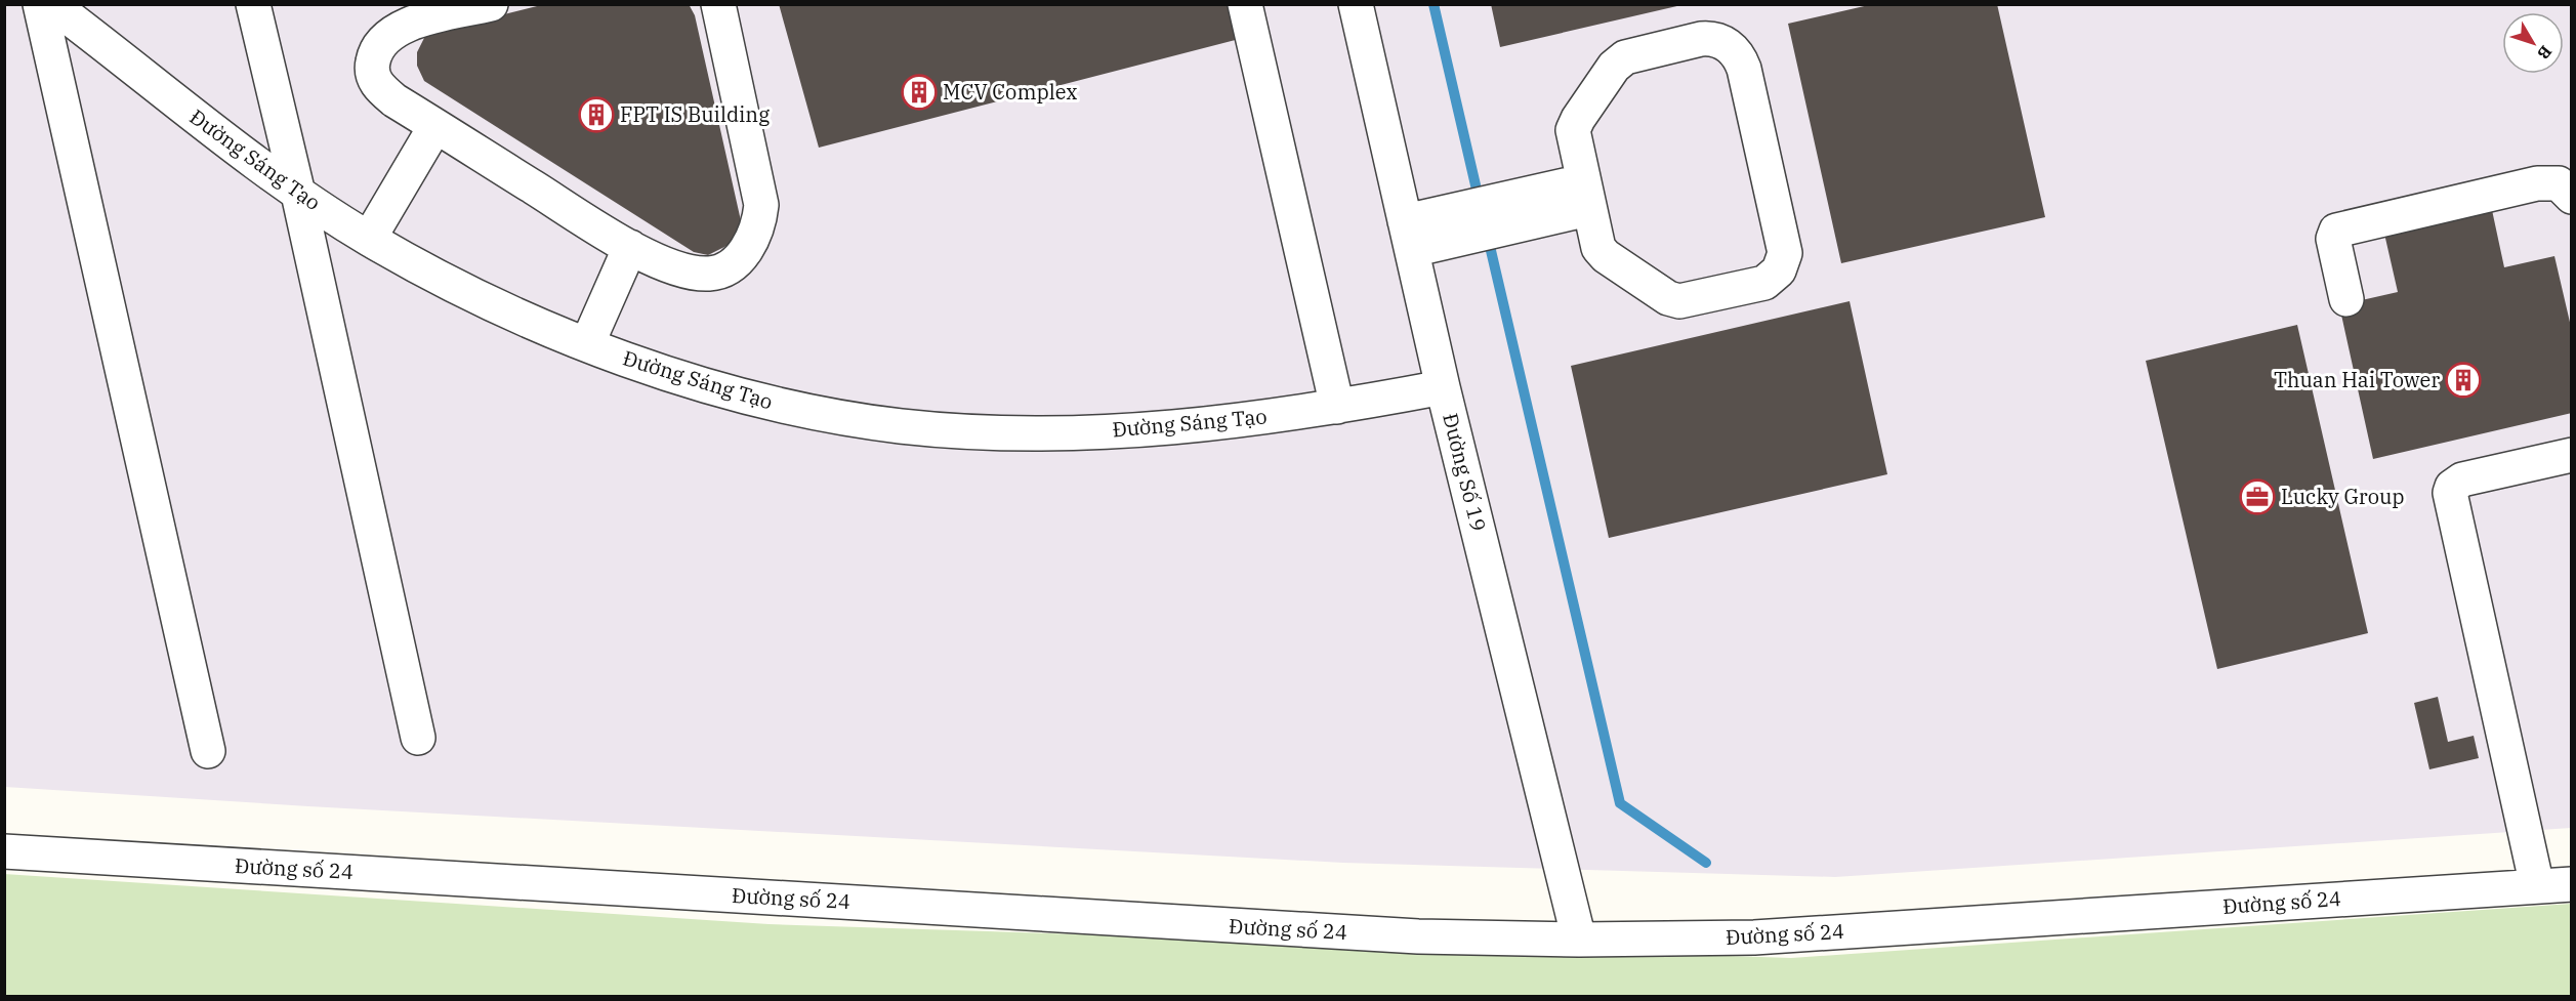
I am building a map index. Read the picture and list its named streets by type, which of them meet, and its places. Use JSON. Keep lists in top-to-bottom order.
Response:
{
  "streets": {
    "street": ["Đường Sáng Tạo", "Đường Số 19", "Đường số 24"]
  },
  "crossings": [
    ["Đường Sáng Tạo", "Đường Số 19"],
    ["Đường Số 19", "Đường số 24"]
  ],
  "places": {
    "building": ["MCV Complex", "FPT IS Building", "Thuan Hai Tower"],
    "office": ["Lucky Group"]
  },
  "north": "bottom right"
}
